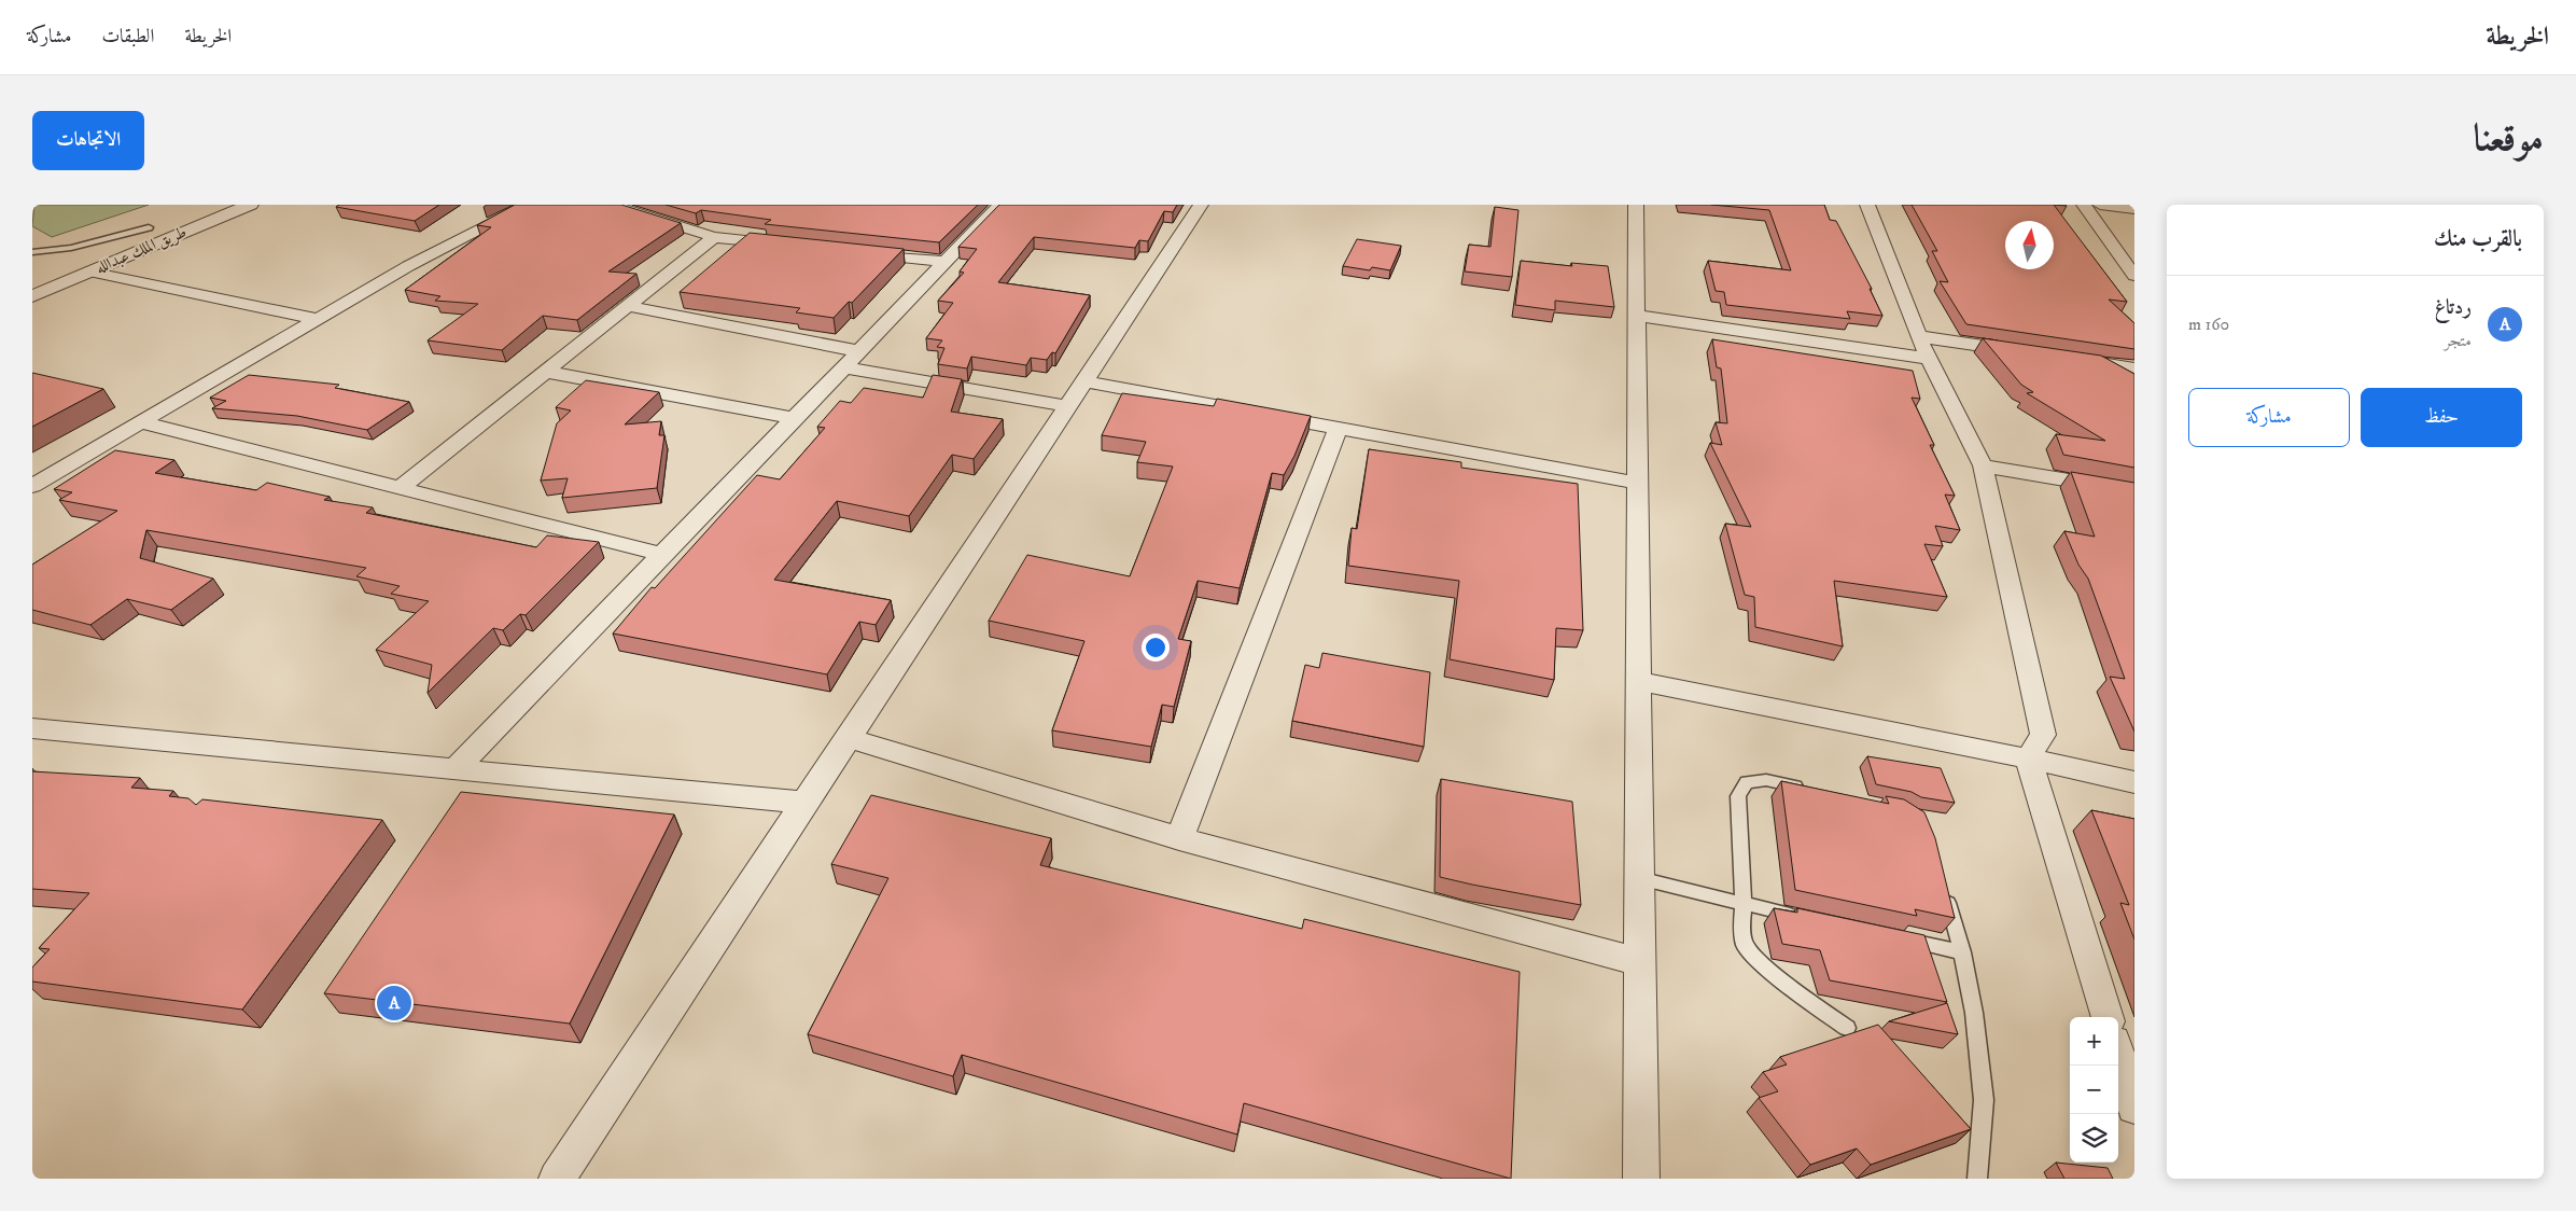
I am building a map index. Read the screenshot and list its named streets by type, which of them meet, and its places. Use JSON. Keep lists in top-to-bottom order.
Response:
{
  "streets": {
    "street": ["طريق الملك عبدالله"]
  },
  "north": "top",
  "page": {
    "header": "الخريطة",
    "nav": ["الخريطة", "الطبقات", "مشاركة"],
    "title": "موقعنا",
    "buttons": [
      "الاتجاهات",
      ["حفظ", "مشاركة"]
    ],
    "heading": "بالقرب منك",
    "list": [
      {
        "mark": "A",
        "name": "ردتاغ",
        "note": "متجر",
        "value": "160 m"
      }
    ],
    "pins": "A",
    "map_buttons": ["+", "−"]
  }
}
